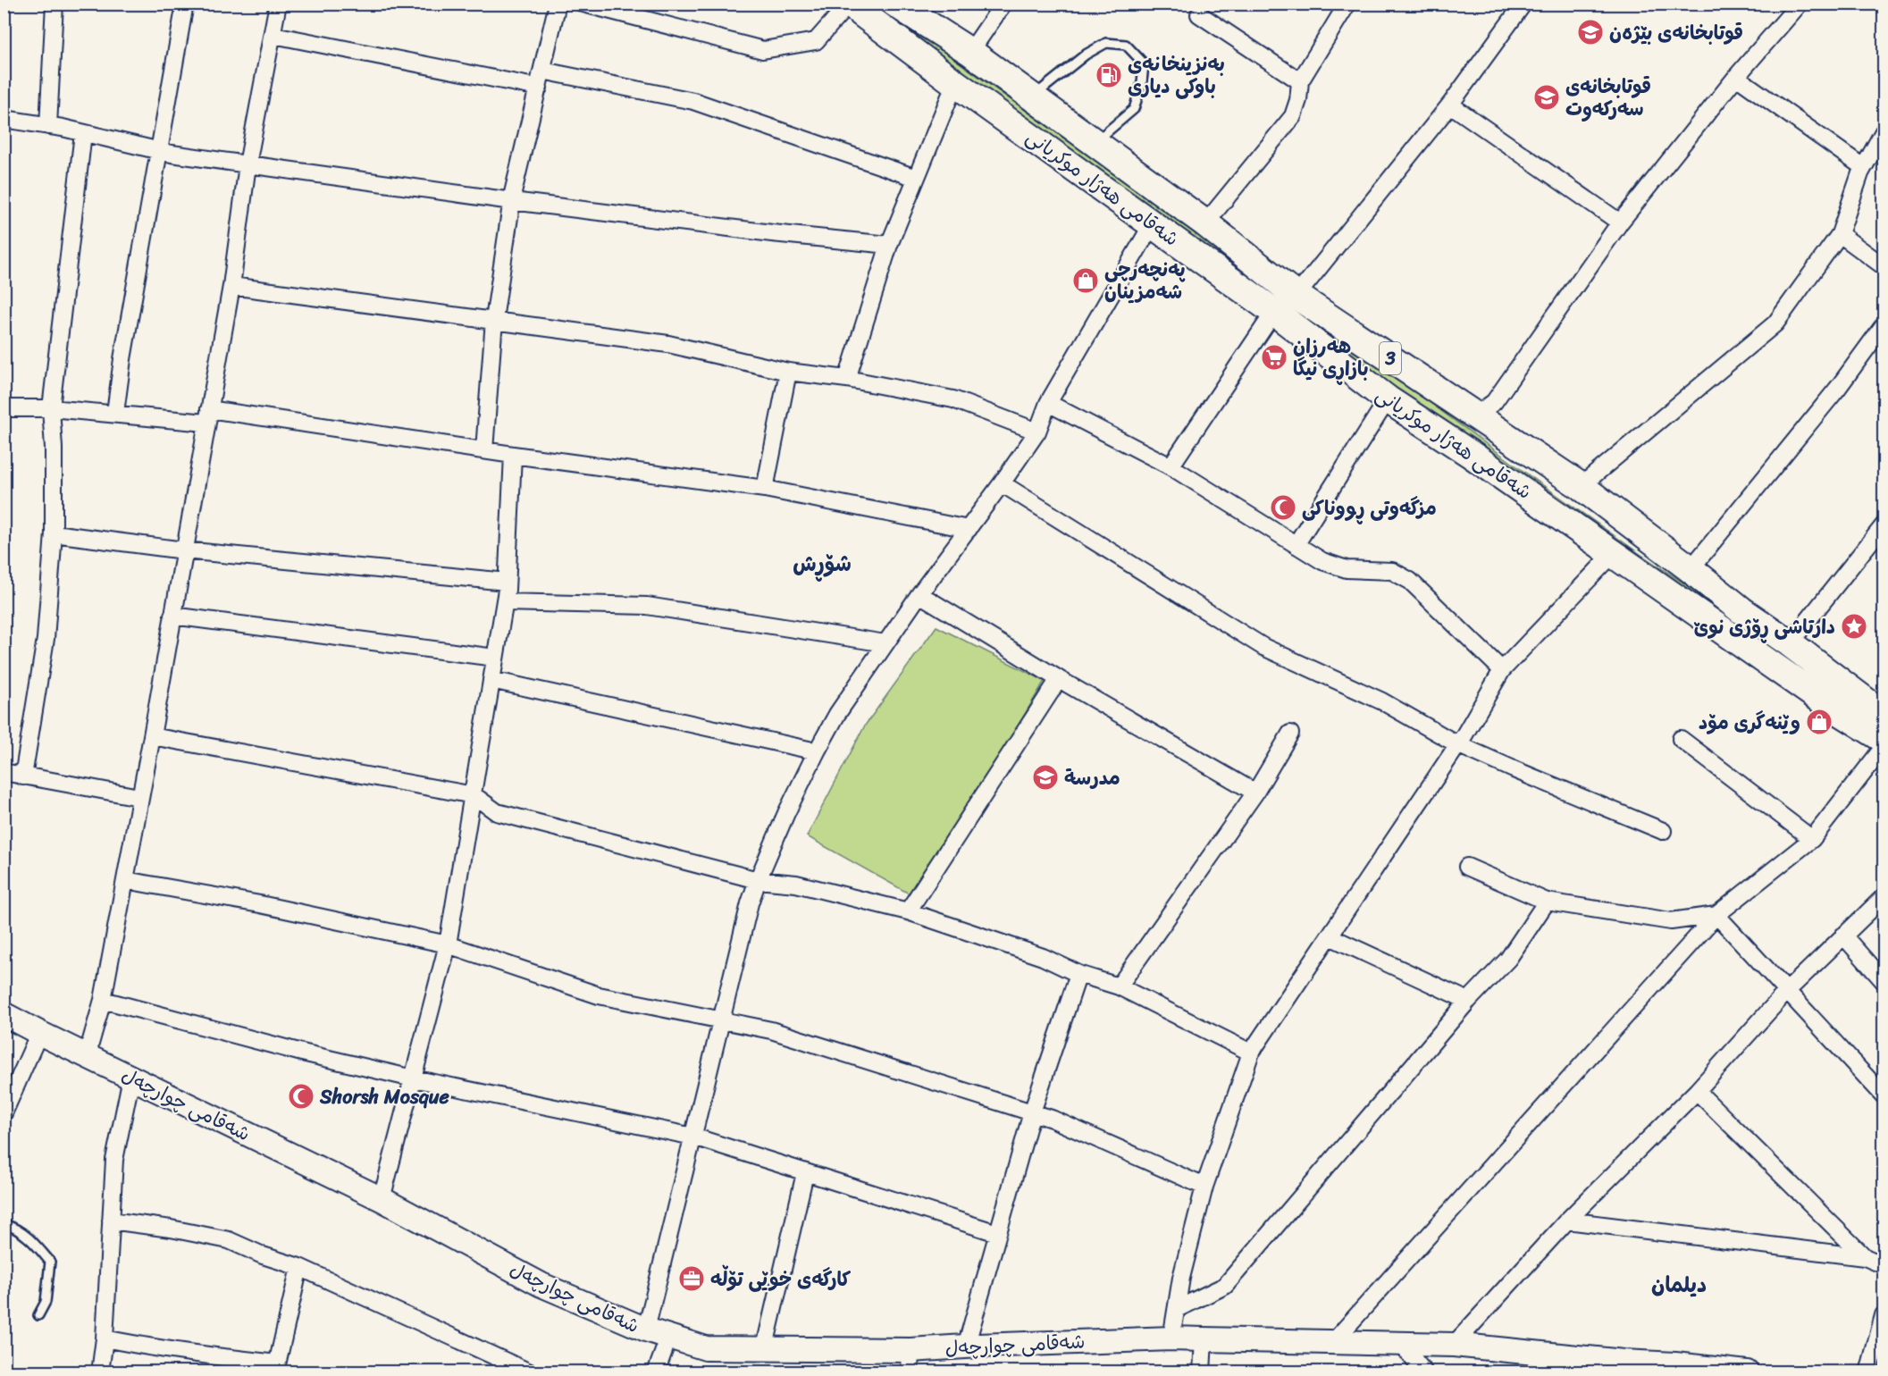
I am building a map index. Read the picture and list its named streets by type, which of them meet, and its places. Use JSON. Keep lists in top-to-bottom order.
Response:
{
  "streets": {
    "highway": ["شەقامی ھەژار موکریانی", "3"],
    "main road": ["شەقامی چوارچەل"]
  },
  "districts": ["شۆڕش", "دیلمان"],
  "places": {
    "school or university": ["قوتابخانەی بێژەن", "قوتابخانەی سەرکەوت", "مدرسة"],
    "fuel station": ["بەنزینخانەی باوکی دیاری"],
    "shop": ["پەنچەرچی شەمزینان", "وێنەگری مۆد"],
    "supermarket": ["هەرزان بازاڕی نیگا"],
    "mosque": ["مزگەوتی ڕووناکی", "Shorsh Mosque"],
    "place": ["دارتاشی ڕۆژی نوێ"],
    "office": ["کارگەی خوێی تۆڵە"]
  }
}
